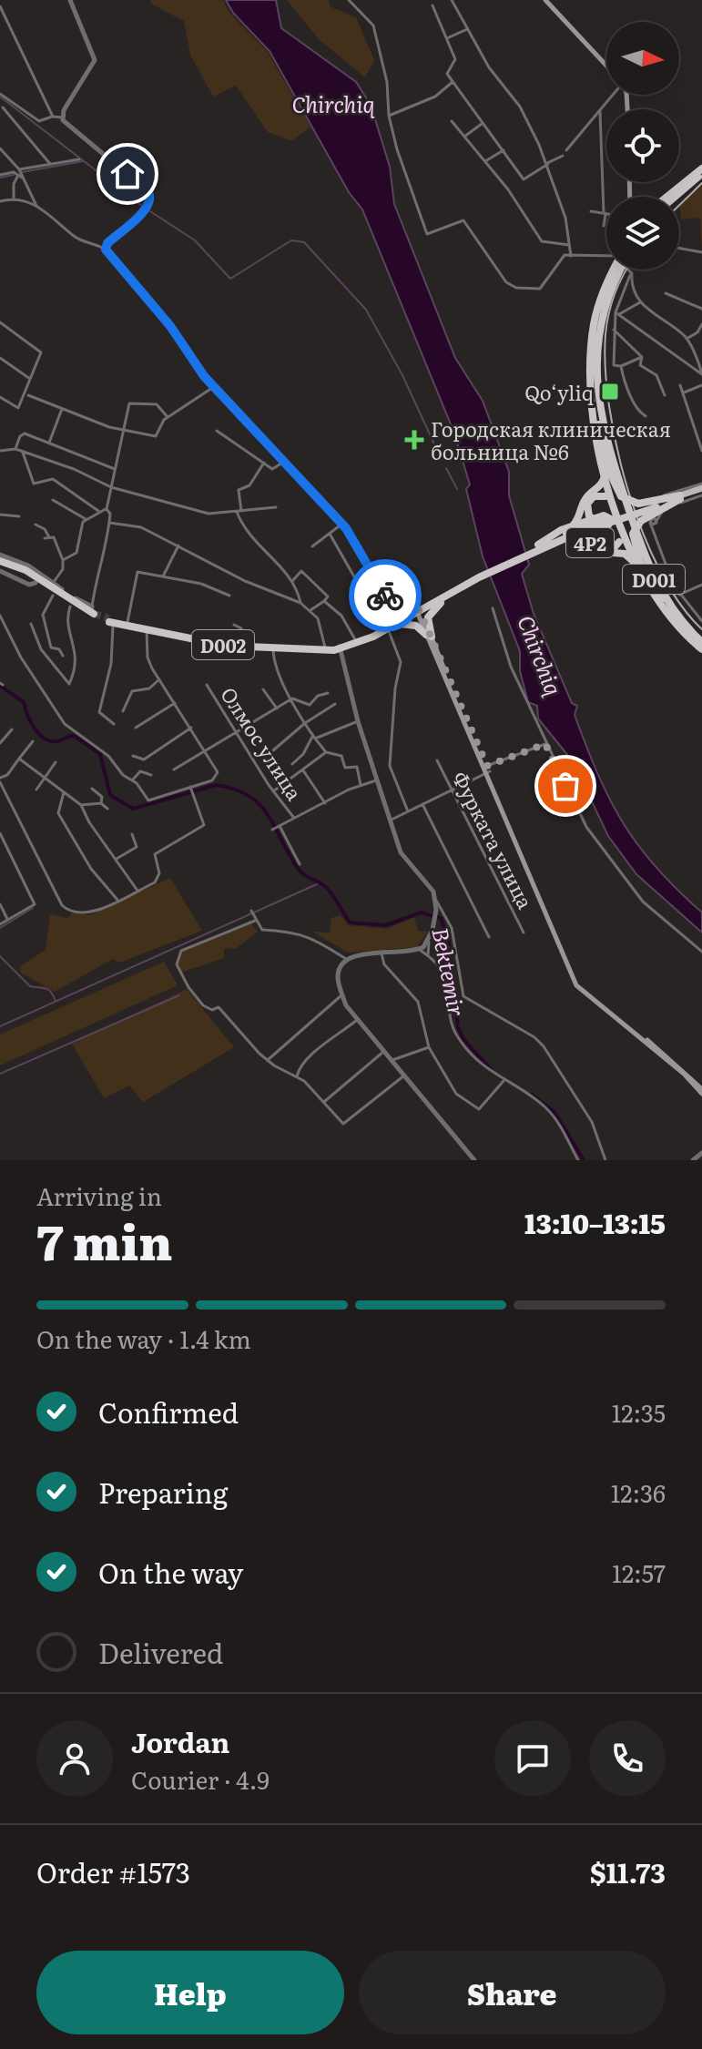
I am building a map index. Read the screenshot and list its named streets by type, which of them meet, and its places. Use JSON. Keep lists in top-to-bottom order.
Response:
{
  "streets": {
    "highway": ["4P2", "D001", "D002"],
    "street": ["Олмос улица", "Фурката улица"]
  },
  "crossings": [
    ["4P2", "D001"],
    ["4P2", "D002"]
  ],
  "water": ["Chirchiq", "Bektemir"],
  "places": {
    "transit": ["Qo‘yliq"],
    "health": ["Городская клиническая больница №6"]
  },
  "north": "right",
  "page": {
    "heading": ["7 min", "Arriving in", "13:10–13:15"],
    "panel": [
      "Jordan",
      "Courier · 4.9",
      "Order #1573",
      "$11.73"
    ],
    "bar": "On the way · 1.4 km",
    "list": [
      ["Confirmed", "12:35"],
      ["Preparing", "12:36"],
      ["On the way", "12:57"],
      "Delivered"
    ],
    "buttons": ["Help", "Share"]
  }
}
